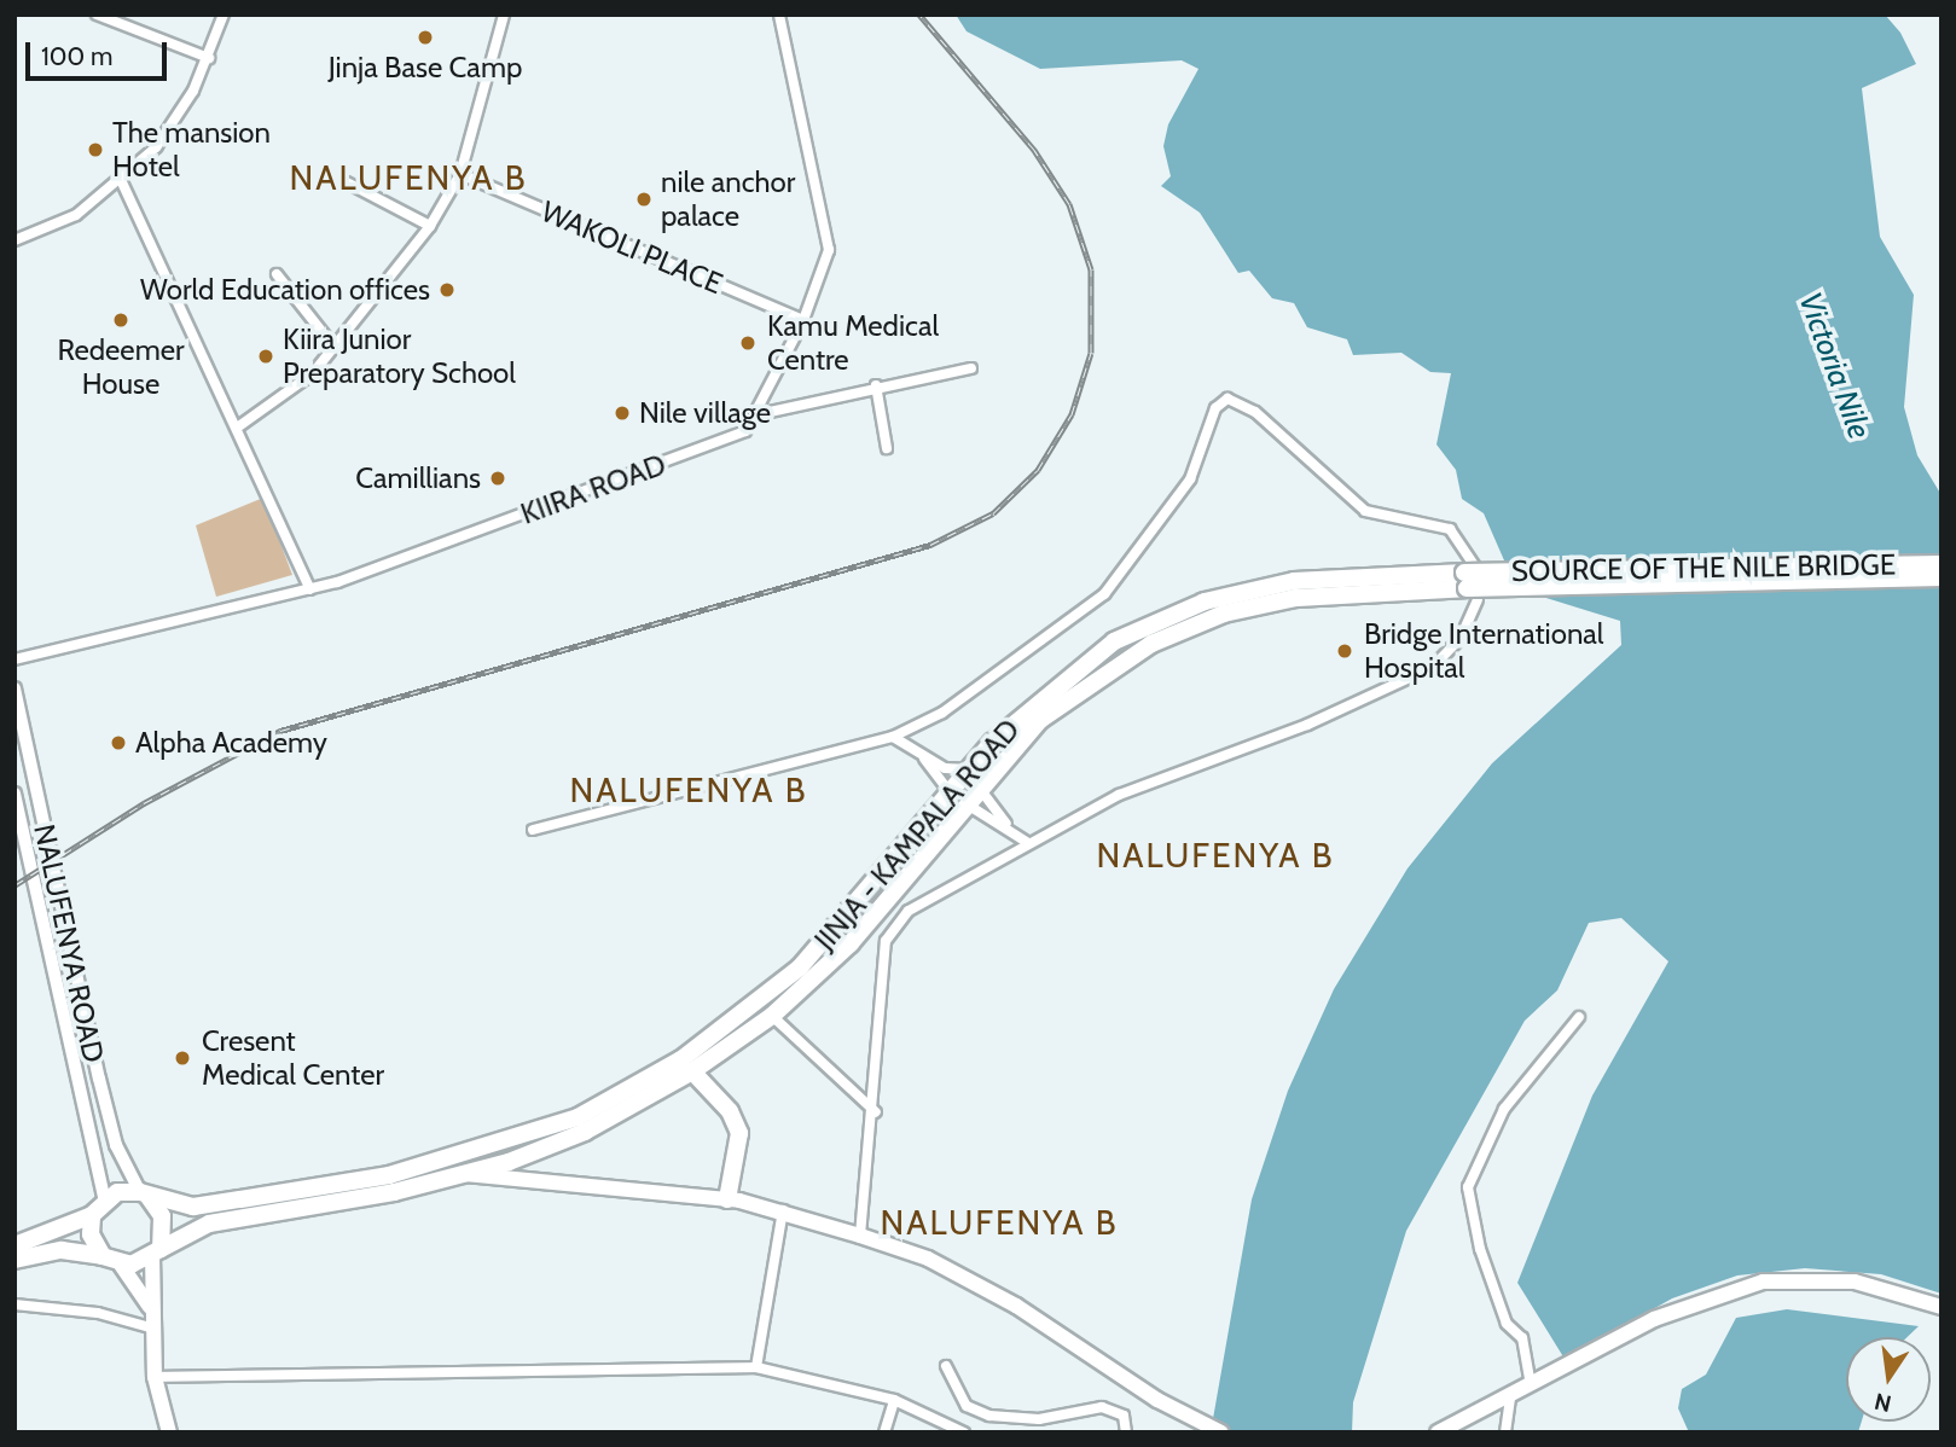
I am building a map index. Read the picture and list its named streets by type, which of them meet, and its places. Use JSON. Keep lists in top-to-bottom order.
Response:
{
  "streets": {
    "highway": ["SOURCE OF THE NILE BRIDGE", "JINJA - KAMPALA ROAD"],
    "street": ["WAKOLI PLACE", "KIIRA ROAD", "NALUFENYA ROAD"]
  },
  "crossings": [
    ["WAKOLI PLACE", "KIIRA ROAD"],
    ["SOURCE OF THE NILE BRIDGE", "JINJA - KAMPALA ROAD"],
    ["JINJA - KAMPALA ROAD", "NALUFENYA ROAD"]
  ],
  "districts": [
    "NALUFENYA B",
    "NALUFENYA B",
    "NALUFENYA B",
    "NALUFENYA B"
  ],
  "water": ["Victoria Nile"],
  "places": [
    "Jinja Base Camp",
    "The mansion Hotel",
    "nile anchor palace",
    "World Education offices",
    "Redeemer House",
    "Kamu Medical Centre",
    "Kiira Junior Preparatory School",
    "Nile village",
    "Camillians",
    "Bridge International Hospital",
    "Alpha Academy",
    "Cresent Medical Center"
  ],
  "scale_bar": "100 m",
  "north": "bottom"
}
